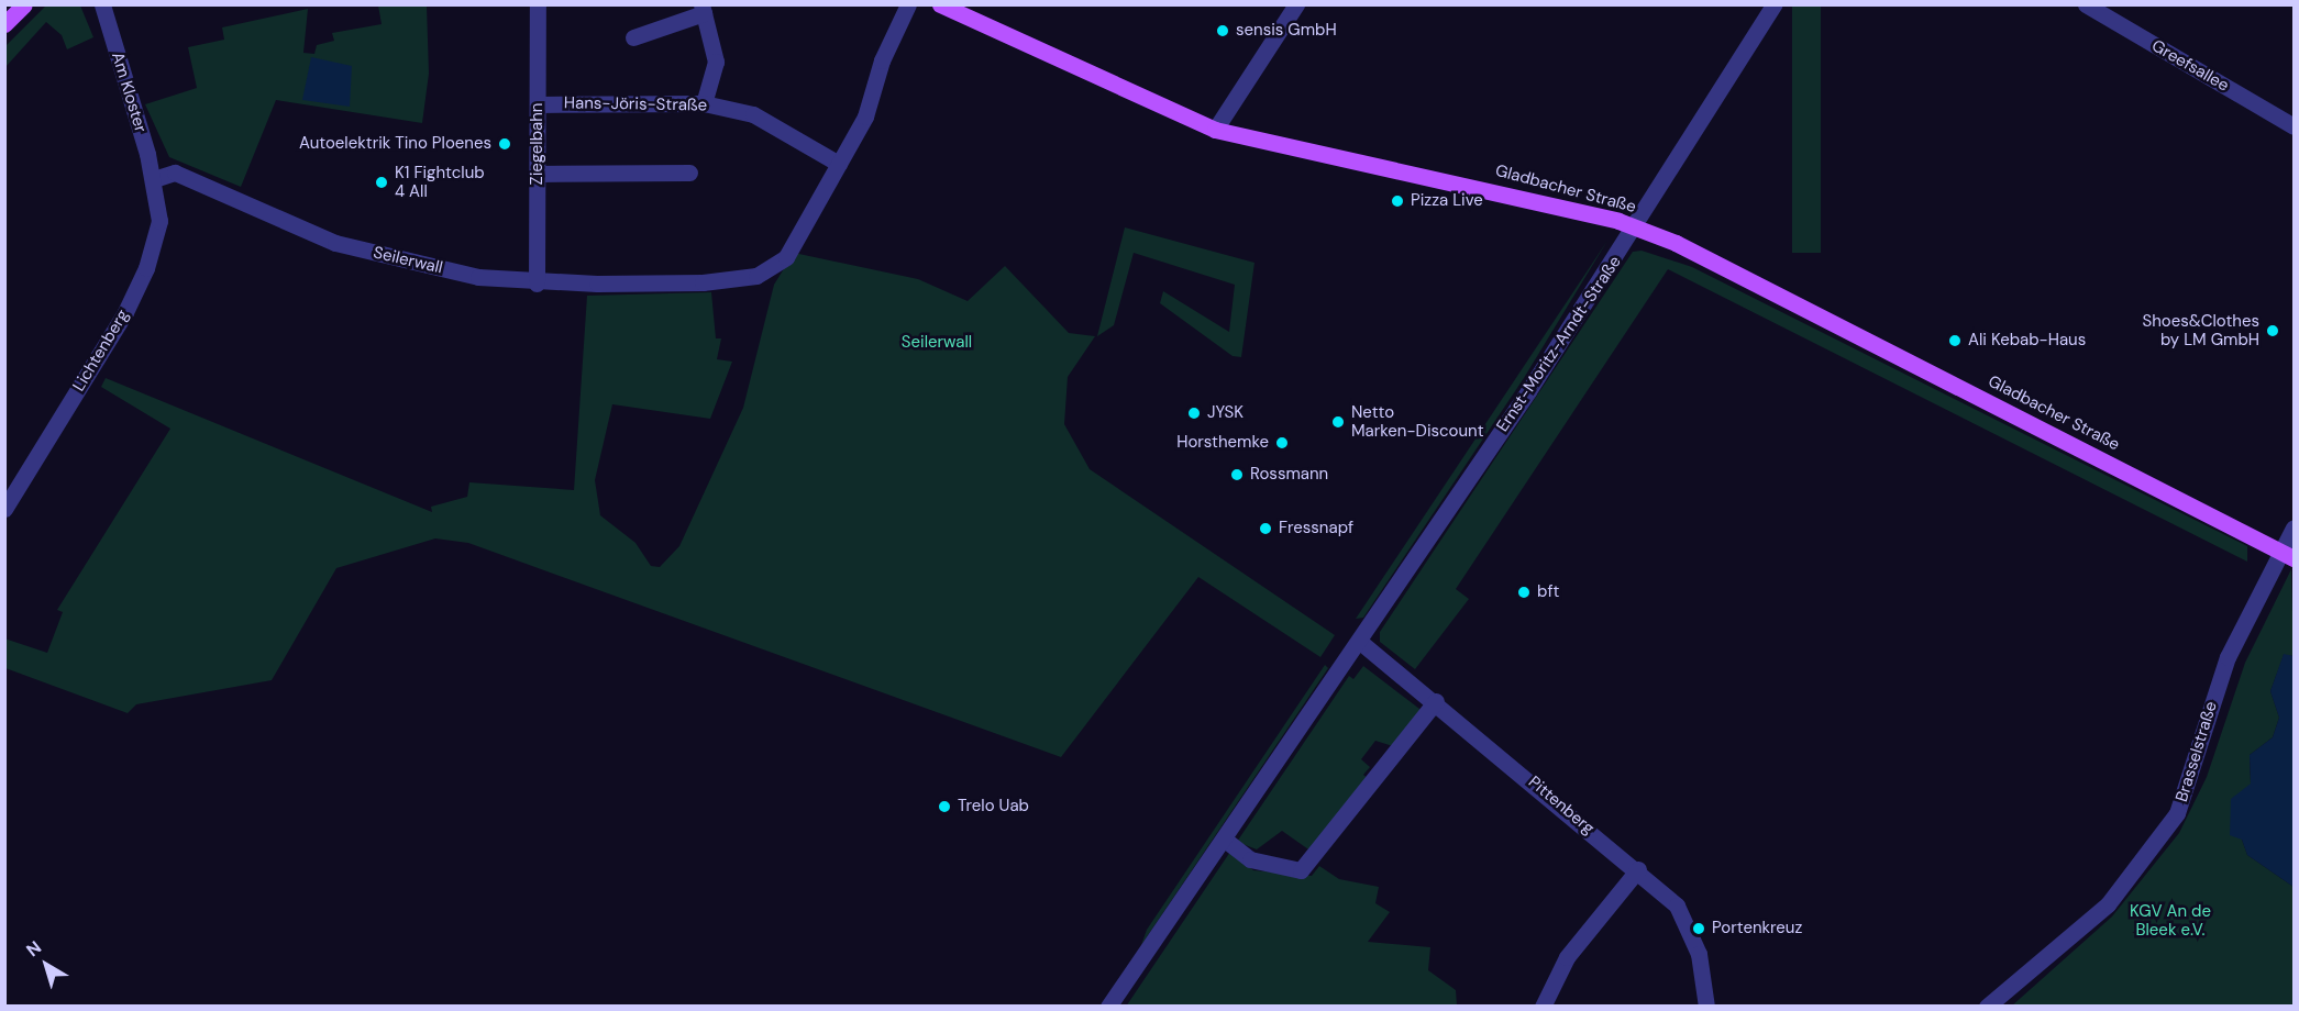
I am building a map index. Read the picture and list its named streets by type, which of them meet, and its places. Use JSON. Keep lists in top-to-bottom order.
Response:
{
  "streets": {
    "main road": ["Gladbacher Straße"],
    "street": [
      "Greefsallee",
      "Am Kloster",
      "Hans-Jöris-Straße",
      "Ziegelbahn",
      "Seilerwall",
      "Ernst-Moritz-Arndt-Straße",
      "Lichtenberg",
      "Brasselstraße",
      "Pittenberg"
    ]
  },
  "crossings": [
    ["Am Kloster", "Seilerwall"],
    ["Am Kloster", "Lichtenberg"],
    ["Hans-Jöris-Straße", "Ziegelbahn"],
    ["Hans-Jöris-Straße", "Seilerwall"],
    ["Ziegelbahn", "Seilerwall"],
    ["Gladbacher Straße", "Ernst-Moritz-Arndt-Straße"],
    ["Gladbacher Straße", "Brasselstraße"],
    ["Seilerwall", "Lichtenberg"],
    ["Ernst-Moritz-Arndt-Straße", "Pittenberg"]
  ],
  "parks": ["Seilerwall", "KGV An de Bleek e.V."],
  "places": [
    "sensis GmbH",
    "Autoelektrik Tino Ploenes",
    "K1 Fightclub 4 All",
    "Pizza Live",
    "Shoes&Clothes by LM GmbH",
    "Ali Kebab-Haus",
    "JYSK",
    "Netto Marken-Discount",
    "Horsthemke",
    "Rossmann",
    "Fressnapf",
    "bft",
    "Trelo Uab",
    "Portenkreuz"
  ],
  "north": "top left"
}
